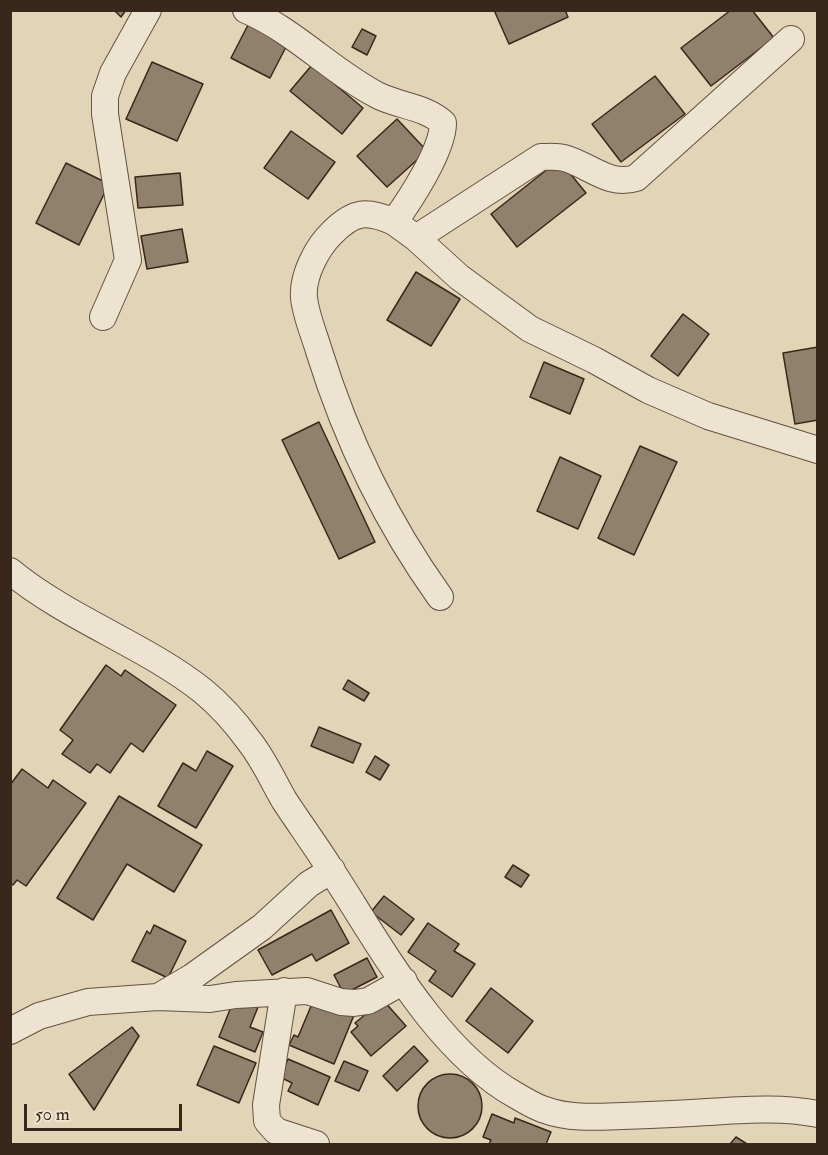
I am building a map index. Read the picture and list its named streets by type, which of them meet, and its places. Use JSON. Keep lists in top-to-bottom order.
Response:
{
  "scale_bar": "50 m"
}
